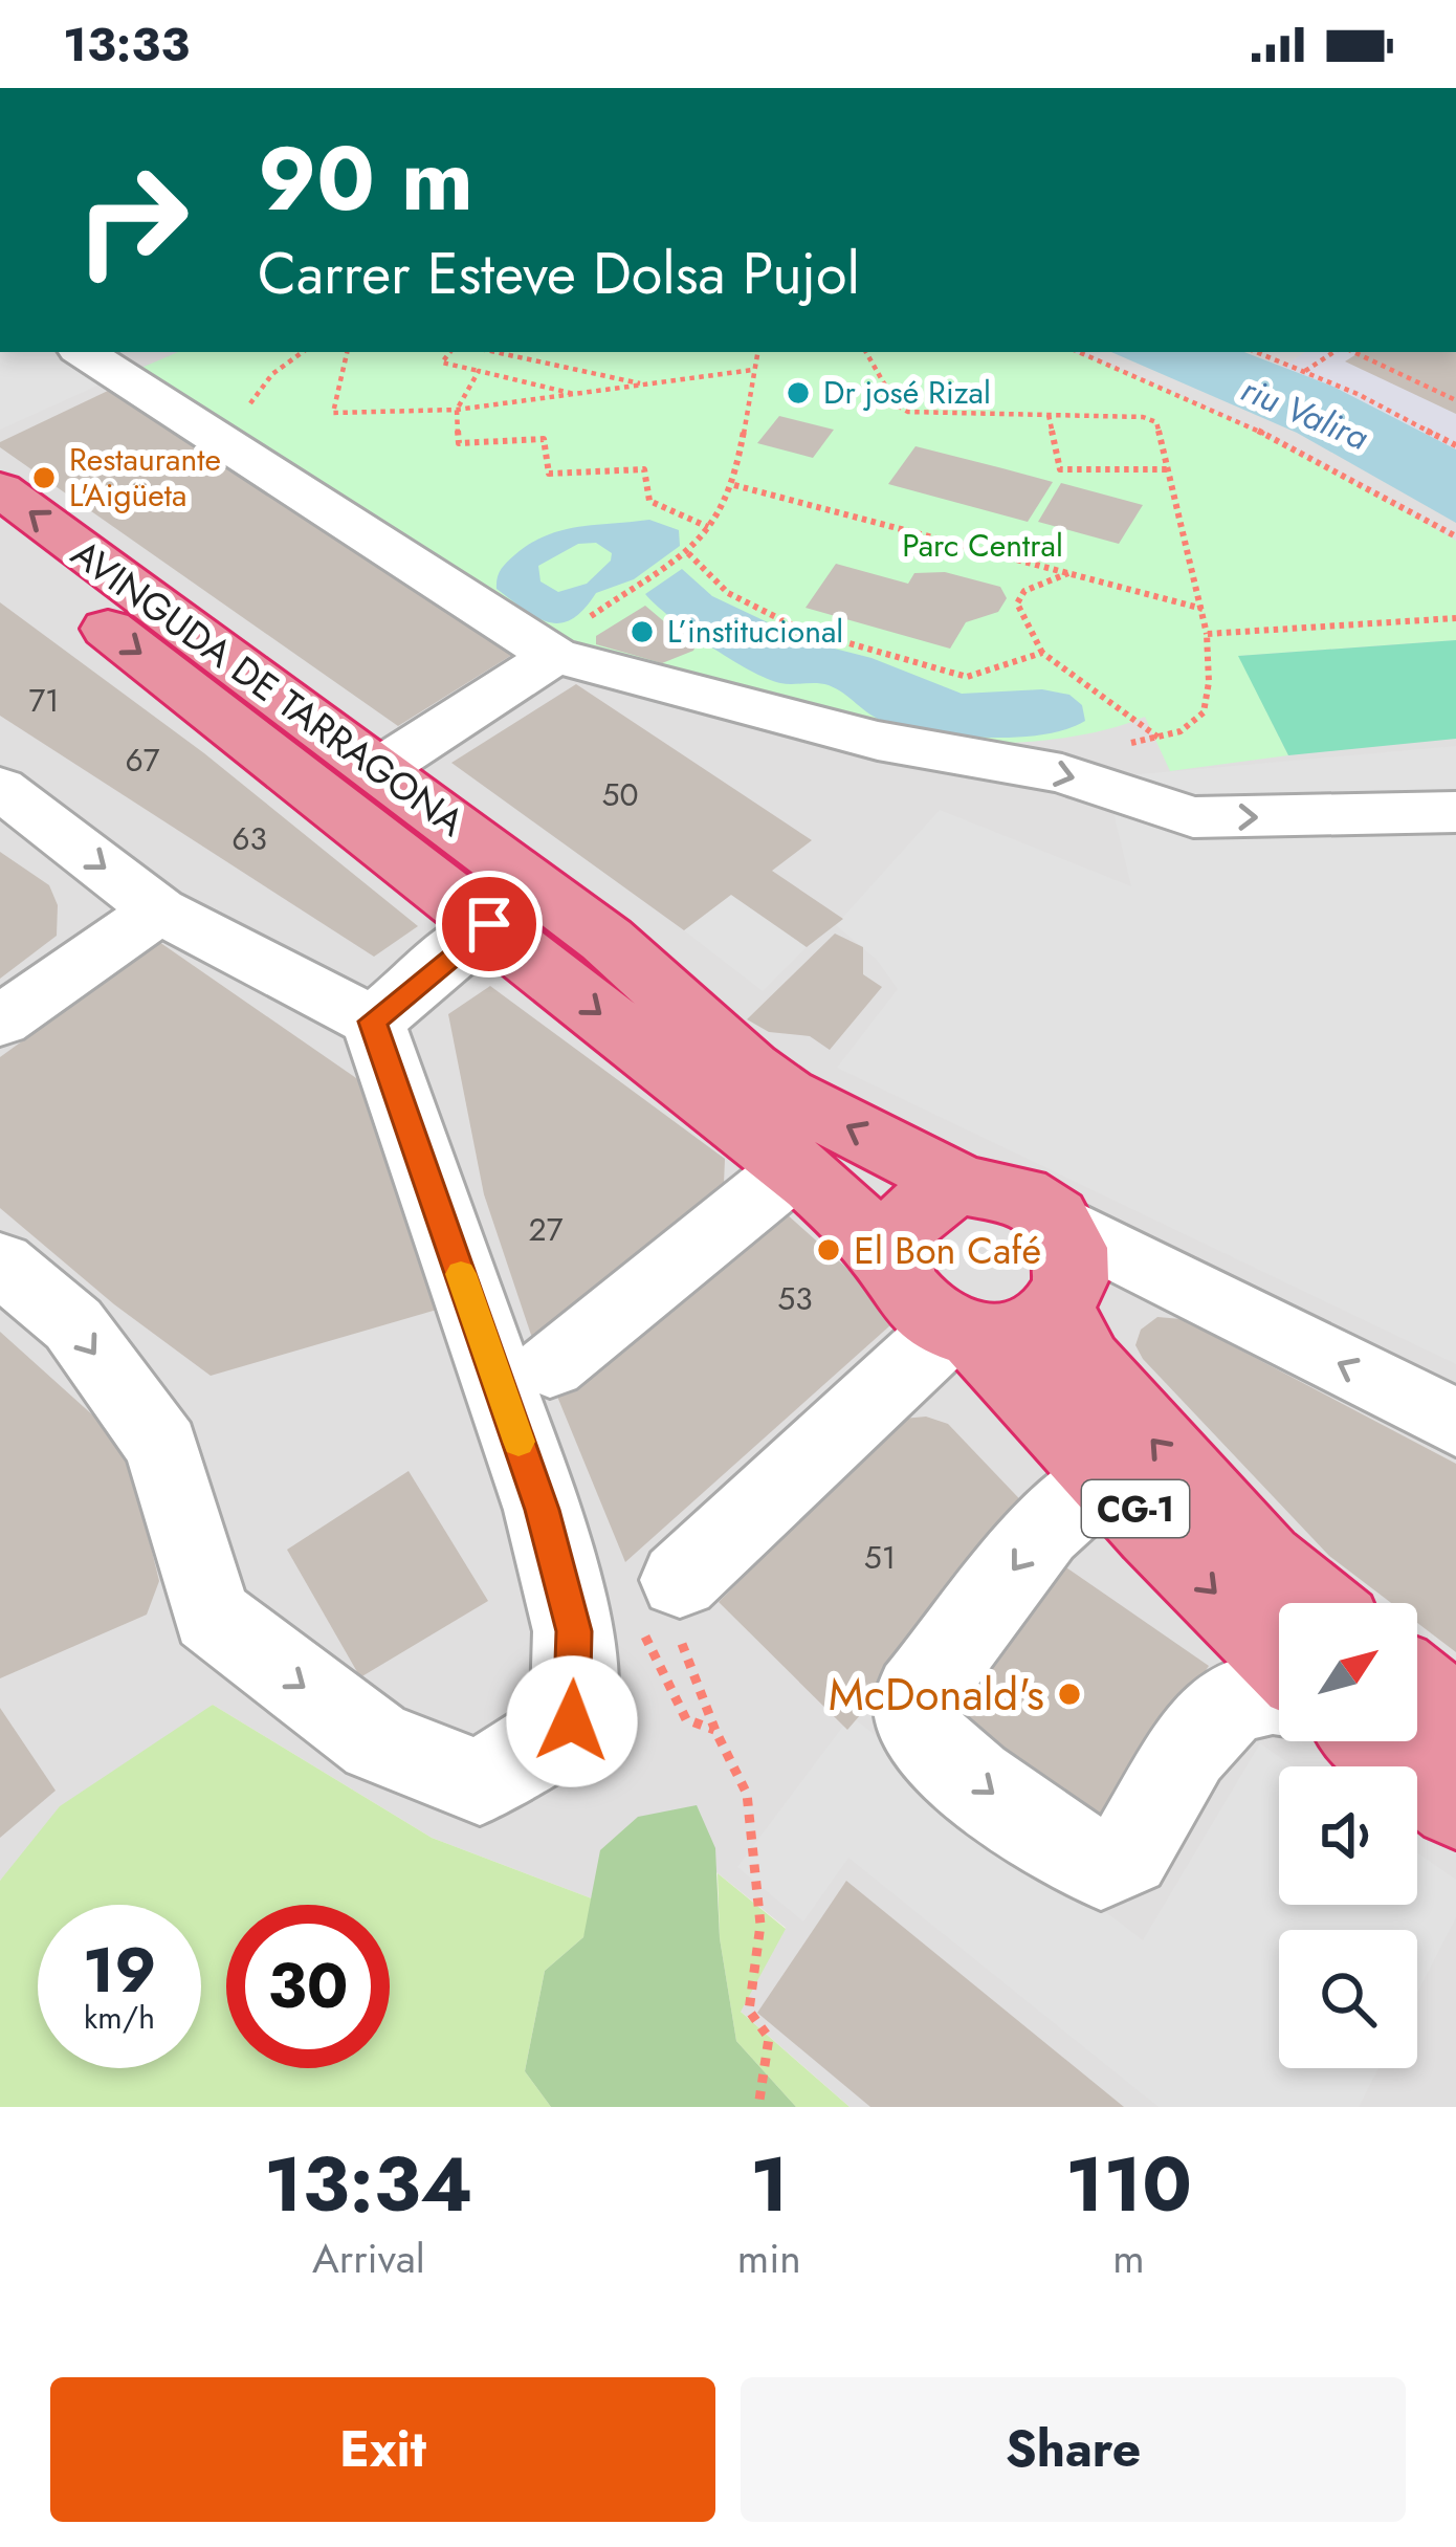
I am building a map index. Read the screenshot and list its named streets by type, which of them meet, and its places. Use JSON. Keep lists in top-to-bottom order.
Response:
{
  "streets": {
    "highway": ["AVINGUDA DE TARRAGONA", "CG-1"]
  },
  "crossings": [
    ["AVINGUDA DE TARRAGONA", "CG-1"]
  ],
  "water": ["riu Valira"],
  "parks": ["Parc Central"],
  "places": [
    "Dr josé Rizal",
    "Restaurante L'Aigüeta",
    "L’institucional",
    "El Bon Café",
    "McDonald's"
  ],
  "house_numbers": [
    "71",
    "67",
    "50",
    "63",
    "27",
    "53",
    "51"
  ],
  "north": "top right",
  "page": {
    "status": "13:33",
    "turn": ["90 m", "Carrer Esteve Dolsa Pujol"],
    "speed": "19 km/h",
    "limit": "30",
    "eta": [
      "13:34",
      "Arrival",
      "1",
      "min",
      "110",
      "m"
    ],
    "buttons": ["Exit", "Share"]
  }
}
